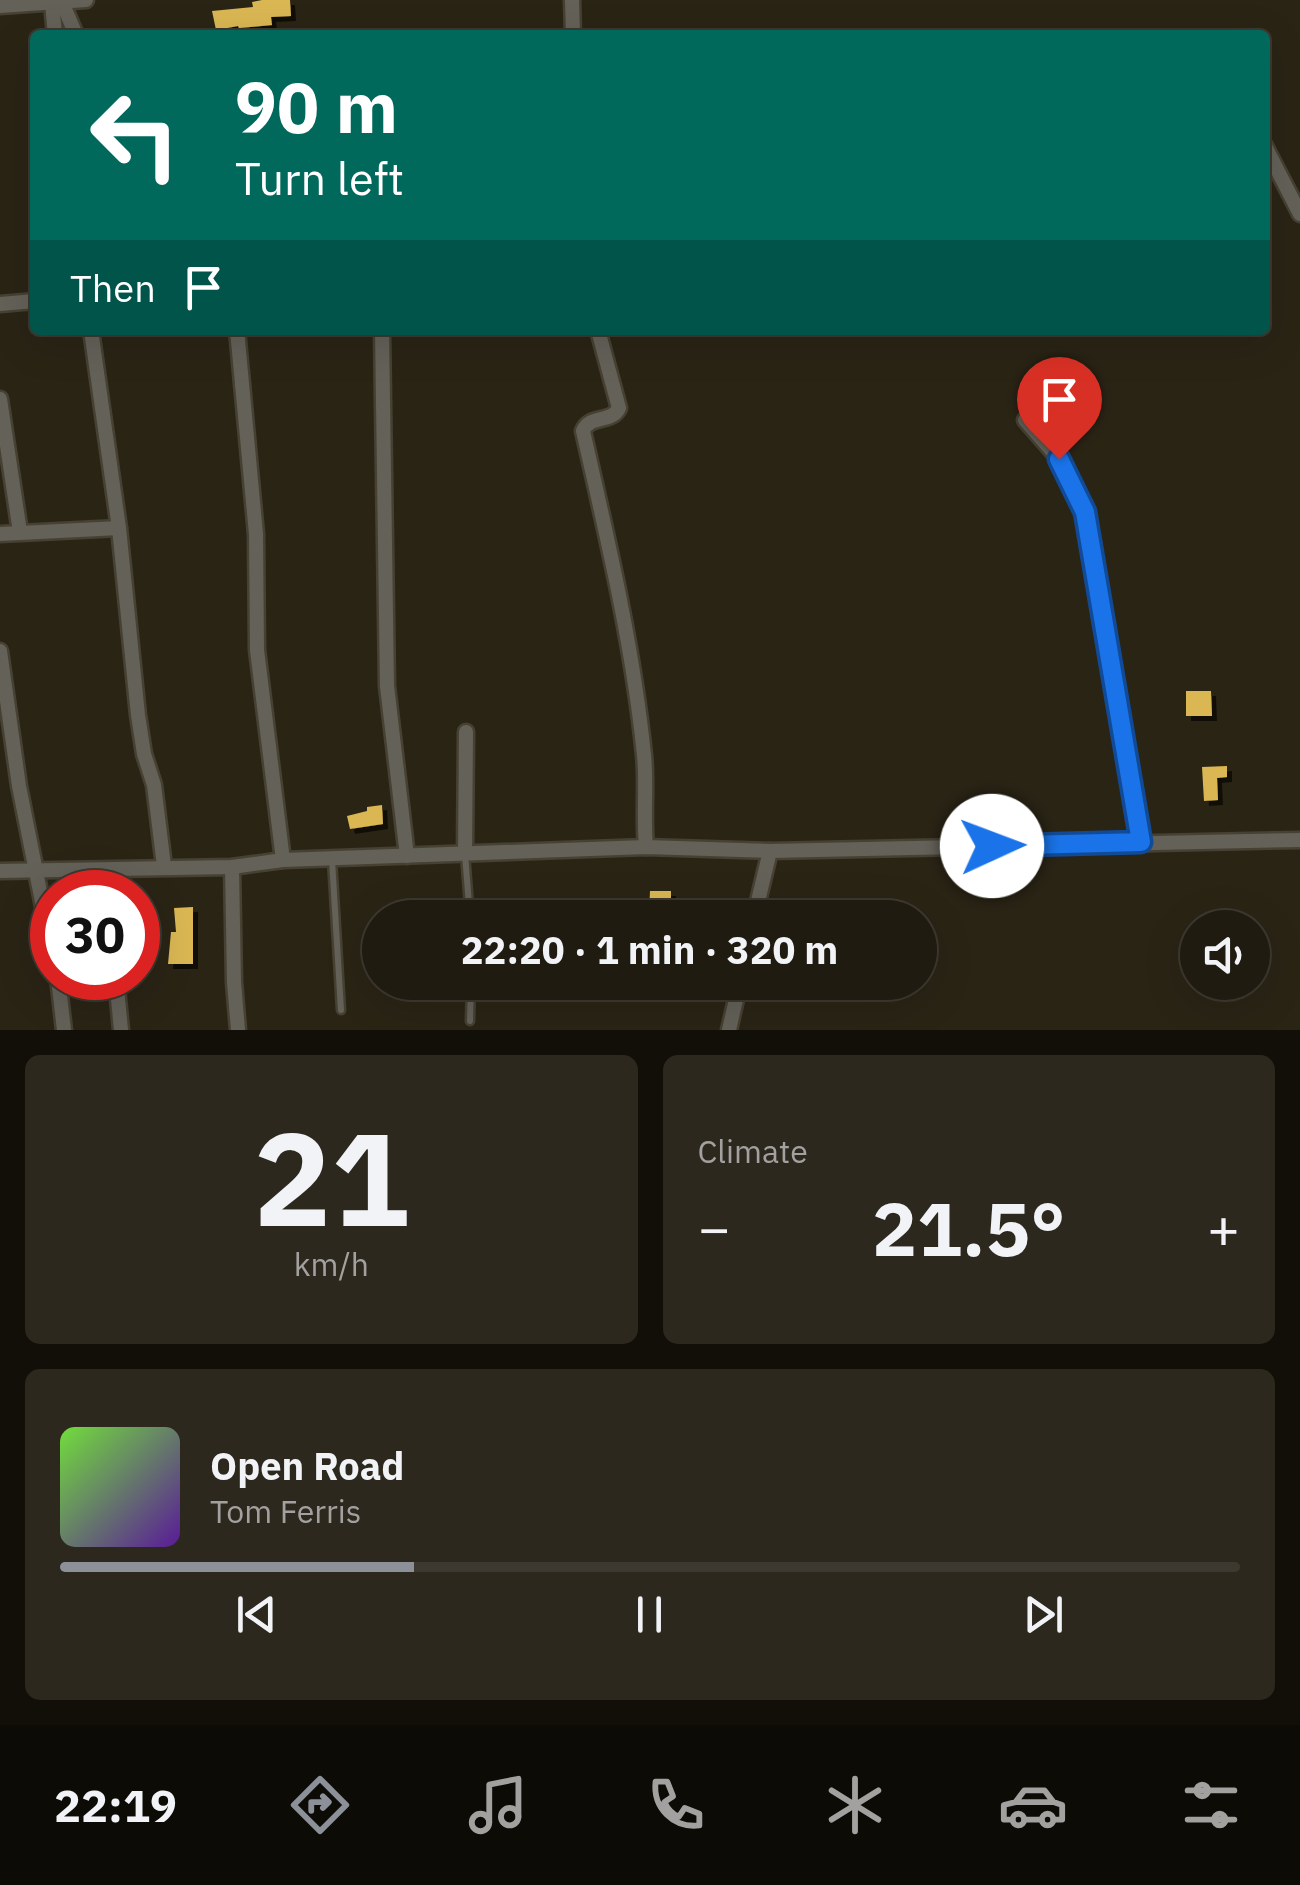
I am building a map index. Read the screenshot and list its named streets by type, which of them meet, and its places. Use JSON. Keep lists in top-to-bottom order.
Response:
{
  "page": {
    "turn": ["90 m", "Turn left"],
    "then": "Then",
    "limit": "30",
    "trip": "22:20 · 1 min · 320 m",
    "tile": [
      ["21", "km/h"],
      "Climate"
    ],
    "heat": ["−", "21.5°", "+"],
    "song": ["Open Road", "Tom Ferris"],
    "tabs": "22:19"
  }
}
